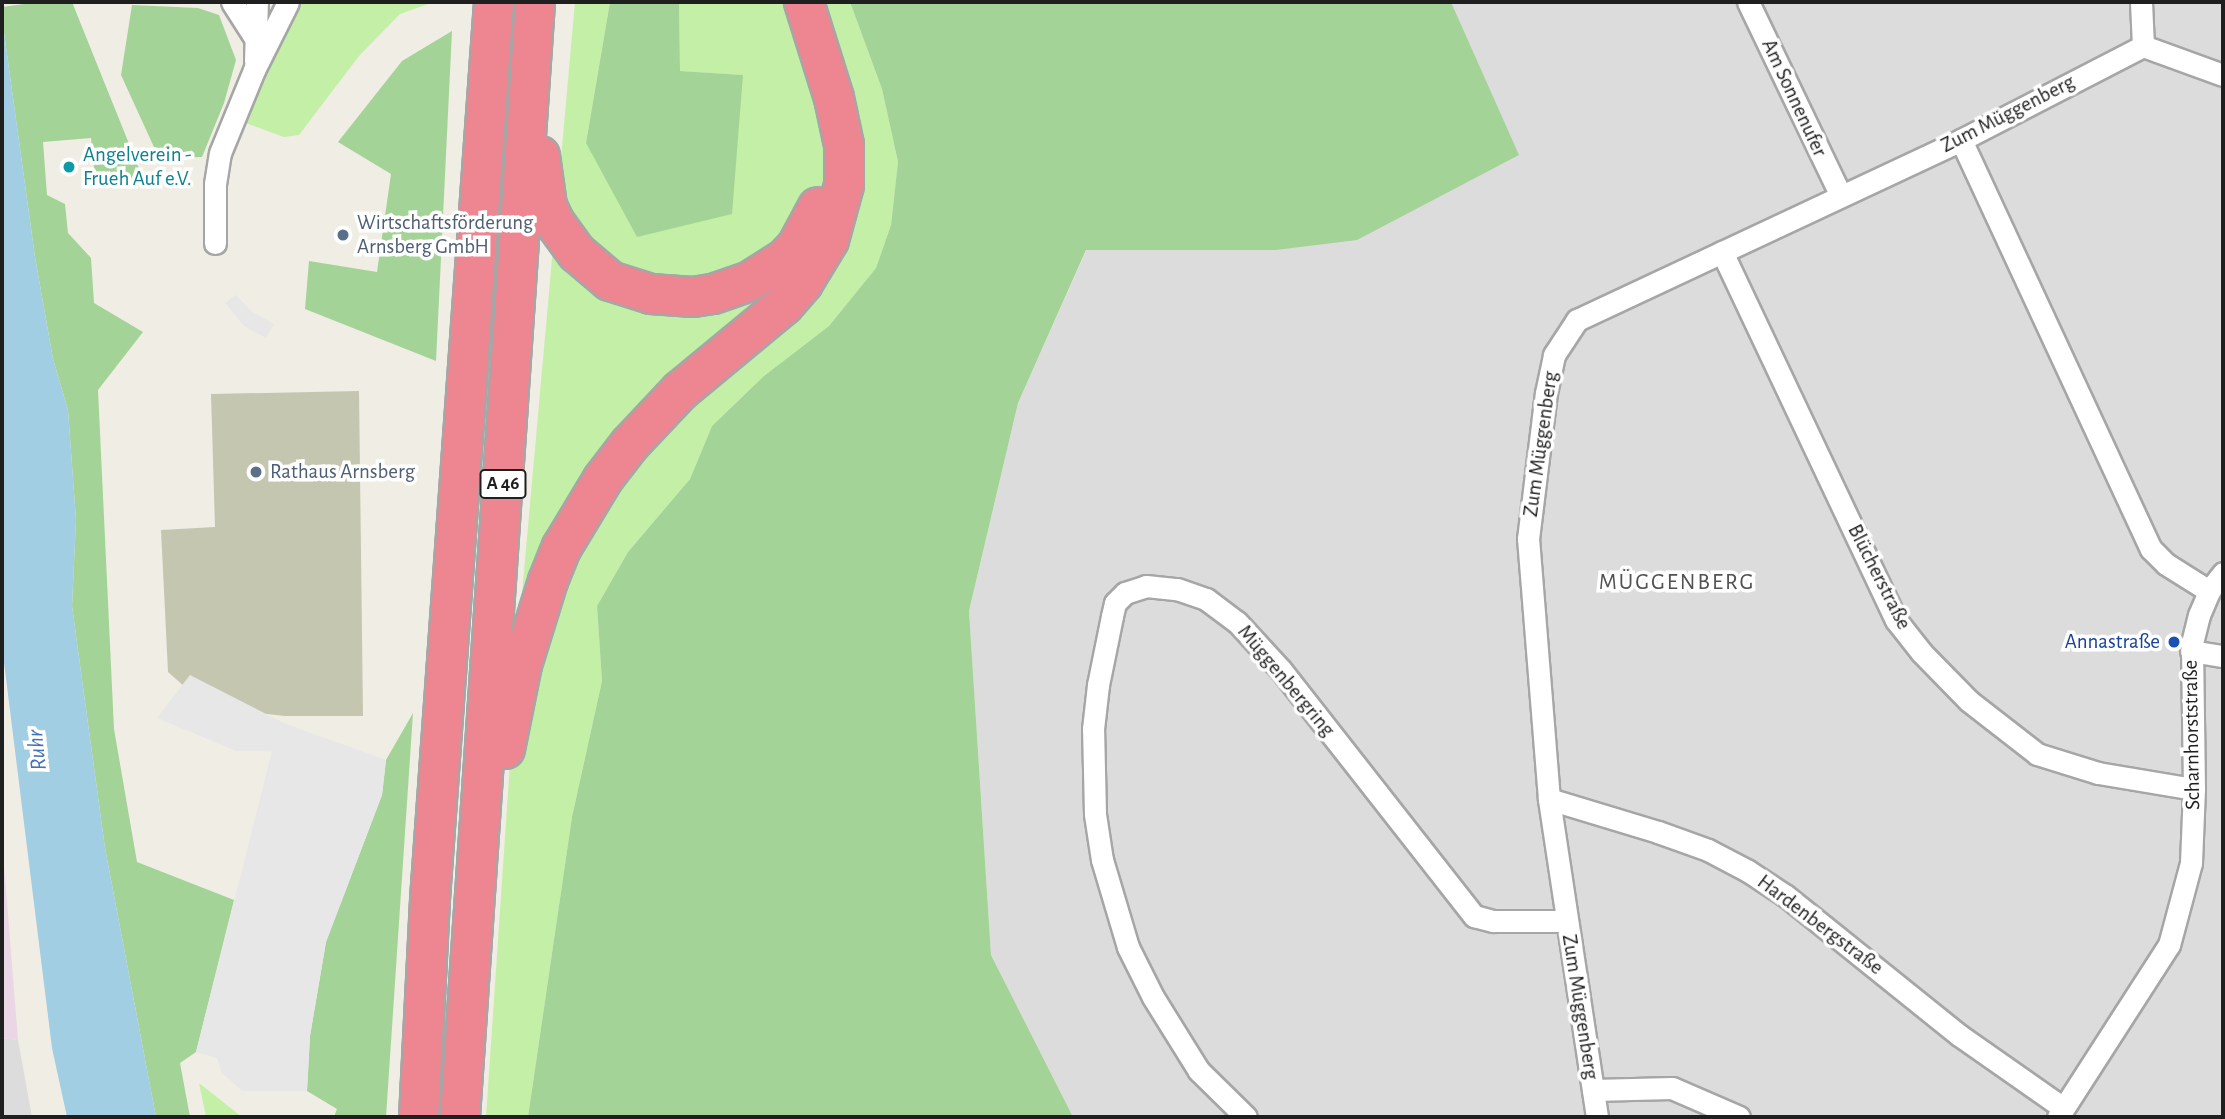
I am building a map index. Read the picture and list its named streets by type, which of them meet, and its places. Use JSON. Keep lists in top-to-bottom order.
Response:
{
  "streets": {
    "highway": ["A 46"],
    "street": [
      "Am Sonnenufer",
      "Zum Müggenberg",
      "Blücherstraße",
      "Müggenbergring",
      "Scharnhorststraße",
      "Hardenbergstraße"
    ]
  },
  "crossings": [
    ["Am Sonnenufer", "Zum Müggenberg"],
    ["Zum Müggenberg", "Blücherstraße"],
    ["Zum Müggenberg", "Müggenbergring"],
    ["Zum Müggenberg", "Hardenbergstraße"],
    ["Blücherstraße", "Scharnhorststraße"],
    ["Scharnhorststraße", "Hardenbergstraße"]
  ],
  "districts": ["MÜGGENBERG"],
  "water": ["Ruhr"],
  "places": [
    "Angelverein - Frueh Auf e.V.",
    "Wirtschaftsförderung Arnsberg GmbH",
    "Rathaus Arnsberg",
    "Annastraße"
  ]
}
